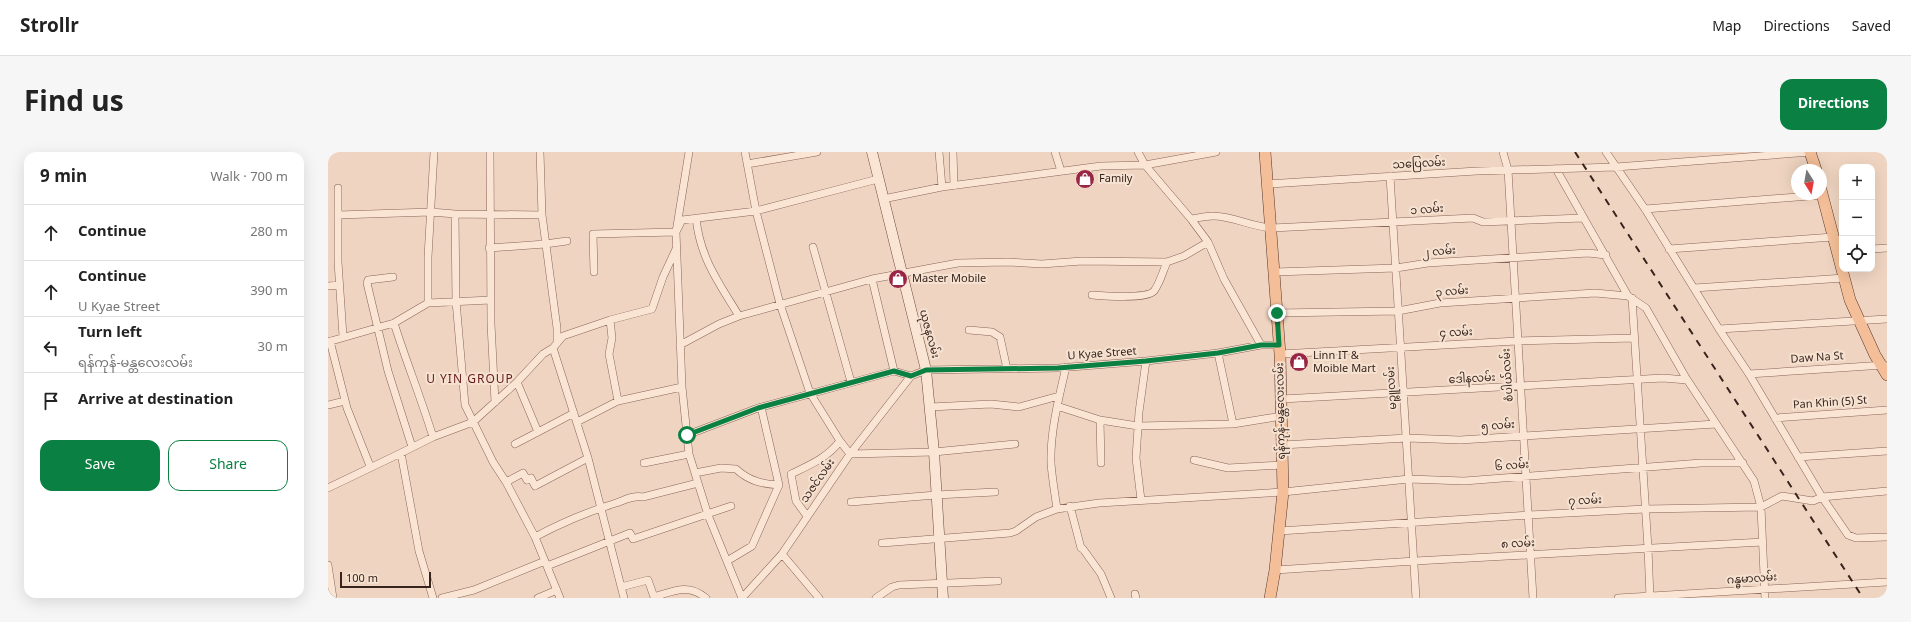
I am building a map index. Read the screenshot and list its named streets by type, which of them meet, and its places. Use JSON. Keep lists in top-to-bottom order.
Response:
{
  "streets": {
    "main road": ["ရန်ကုန်-မန္တလေးလမ်း"],
    "street": [
      "သပြေလမ်း",
      "၁ လမ်း",
      "၂ လမ်း",
      "၃ လမ်း",
      "၄ လမ်း",
      "ယုဇနလမ်း",
      "U Kyae Street",
      "Daw Na St",
      "စံပါယ်လမ်း",
      "ဒေါနလမ်း",
      "မဉ္ဇူလမ်း",
      "Pan Khin (5) St",
      "၅ လမ်း",
      "၆ လမ်း",
      "သဇင်လမ်း",
      "၇ လမ်း",
      "၈ လမ်း",
      "ဂန္ဓမာလမ်း"
    ]
  },
  "crossings": [
    ["သပြေလမ်း", "စံပါယ်လမ်း"],
    ["သပြေလမ်း", "မဉ္ဇူလမ်း"],
    ["သပြေလမ်း", "ရန်ကုန်-မန္တလေးလမ်း"],
    ["၁ လမ်း", "စံပါယ်လမ်း"],
    ["၁ လမ်း", "မဉ္ဇူလမ်း"],
    ["၁ လမ်း", "ရန်ကုန်-မန္တလေးလမ်း"],
    ["၂ လမ်း", "စံပါယ်လမ်း"],
    ["၂ လမ်း", "မဉ္ဇူလမ်း"],
    ["၂ လမ်း", "ရန်ကုန်-မန္တလေးလမ်း"],
    ["၃ လမ်း", "စံပါယ်လမ်း"],
    ["၃ လမ်း", "မဉ္ဇူလမ်း"],
    ["၃ လမ်း", "ရန်ကုန်-မန္တလေးလမ်း"],
    ["၄ လမ်း", "U Kyae Street"],
    ["၄ လမ်း", "စံပါယ်လမ်း"],
    ["၄ လမ်း", "မဉ္ဇူလမ်း"],
    ["၄ လမ်း", "ရန်ကုန်-မန္တလေးလမ်း"],
    ["ယုဇနလမ်း", "U Kyae Street"],
    ["ယုဇနလမ်း", "၆ လမ်း"],
    ["U Kyae Street", "ရန်ကုန်-မန္တလေးလမ်း"],
    ["စံပါယ်လမ်း", "ဒေါနလမ်း"],
    ["စံပါယ်လမ်း", "၅ လမ်း"],
    ["စံပါယ်လမ်း", "၆ လမ်း"],
    ["စံပါယ်လမ်း", "၇ လမ်း"],
    ["စံပါယ်လမ်း", "၈ လမ်း"],
    ["ဒေါနလမ်း", "မဉ္ဇူလမ်း"],
    ["ဒေါနလမ်း", "ရန်ကုန်-မန္တလေးလမ်း"],
    ["မဉ္ဇူလမ်း", "၅ လမ်း"],
    ["မဉ္ဇူလမ်း", "၆ လမ်း"],
    ["မဉ္ဇူလမ်း", "၇ လမ်း"],
    ["မဉ္ဇူလမ်း", "၈ လမ်း"],
    ["ရန်ကုန်-မန္တလေးလမ်း", "၅ လမ်း"],
    ["ရန်ကုန်-မန္တလေးလမ်း", "၆ လမ်း"],
    ["ရန်ကုန်-မန္တလေးလမ်း", "၇ လမ်း"],
    ["ရန်ကုန်-မန္တလေးလမ်း", "၈ လမ်း"]
  ],
  "districts": ["U YIN GROUP"],
  "places": {
    "shop": ["Family", "Master Mobile", "Linn IT & Moible Mart"]
  },
  "scale_bar": "100 m",
  "north": "bottom",
  "page": {
    "header": "Strollr",
    "nav": ["Map", "Directions", "Saved"],
    "title": "Find us",
    "buttons": [
      "Directions",
      ["Save", "Share"]
    ],
    "heading": ["9 min", "Walk · 700 m"],
    "map_buttons": ["+", "−"],
    "list": [
      ["Continue", "280 m"],
      ["Continue", "U Kyae Street", "390 m"],
      ["Turn left", "ရန်ကုန်-မန္တလေးလမ်း", "30 m"],
      "Arrive at destination"
    ],
    "scale": "100 m"
  }
}
